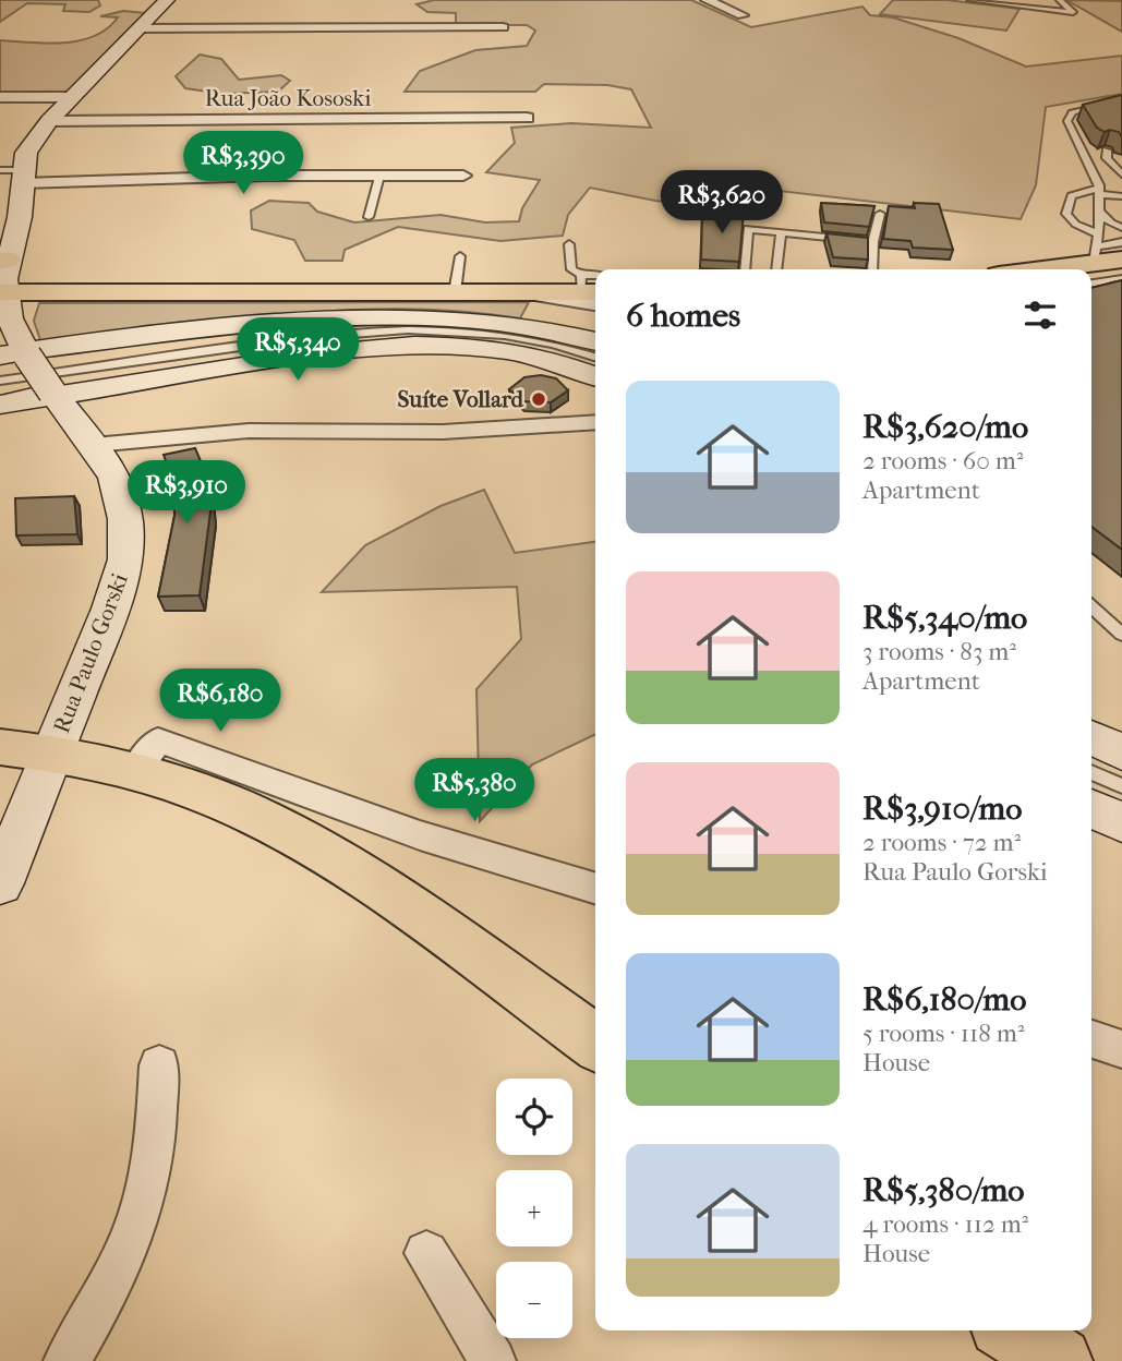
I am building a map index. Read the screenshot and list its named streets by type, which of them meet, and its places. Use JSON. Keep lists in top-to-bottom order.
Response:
{
  "streets": {
    "street": ["Rua João Kososki", "Rua Paulo Gorski"]
  },
  "crossings": [
    ["Rua João Kososki", "Rua Paulo Gorski"]
  ],
  "places": ["Suíte Vollard"],
  "page": {
    "price": [
      "R$3,390",
      "R$3,620",
      "R$5,340",
      "R$3,910",
      "R$6,180",
      "R$5,380"
    ],
    "heading": "6 homes",
    "list": [
      {
        "name": "R$3,620/mo",
        "note": "2 rooms · 60 m² · Apartment"
      },
      {
        "name": "R$5,340/mo",
        "note": "3 rooms · 83 m² · Apartment"
      },
      {
        "name": "R$3,910/mo",
        "note": "2 rooms · 72 m² · Rua Paulo Gorski"
      },
      {
        "name": "R$6,180/mo",
        "note": "5 rooms · 118 m² · House"
      },
      {
        "name": "R$5,380/mo",
        "note": "4 rooms · 112 m² · House"
      }
    ],
    "map_buttons": ["+", "−"]
  }
}
